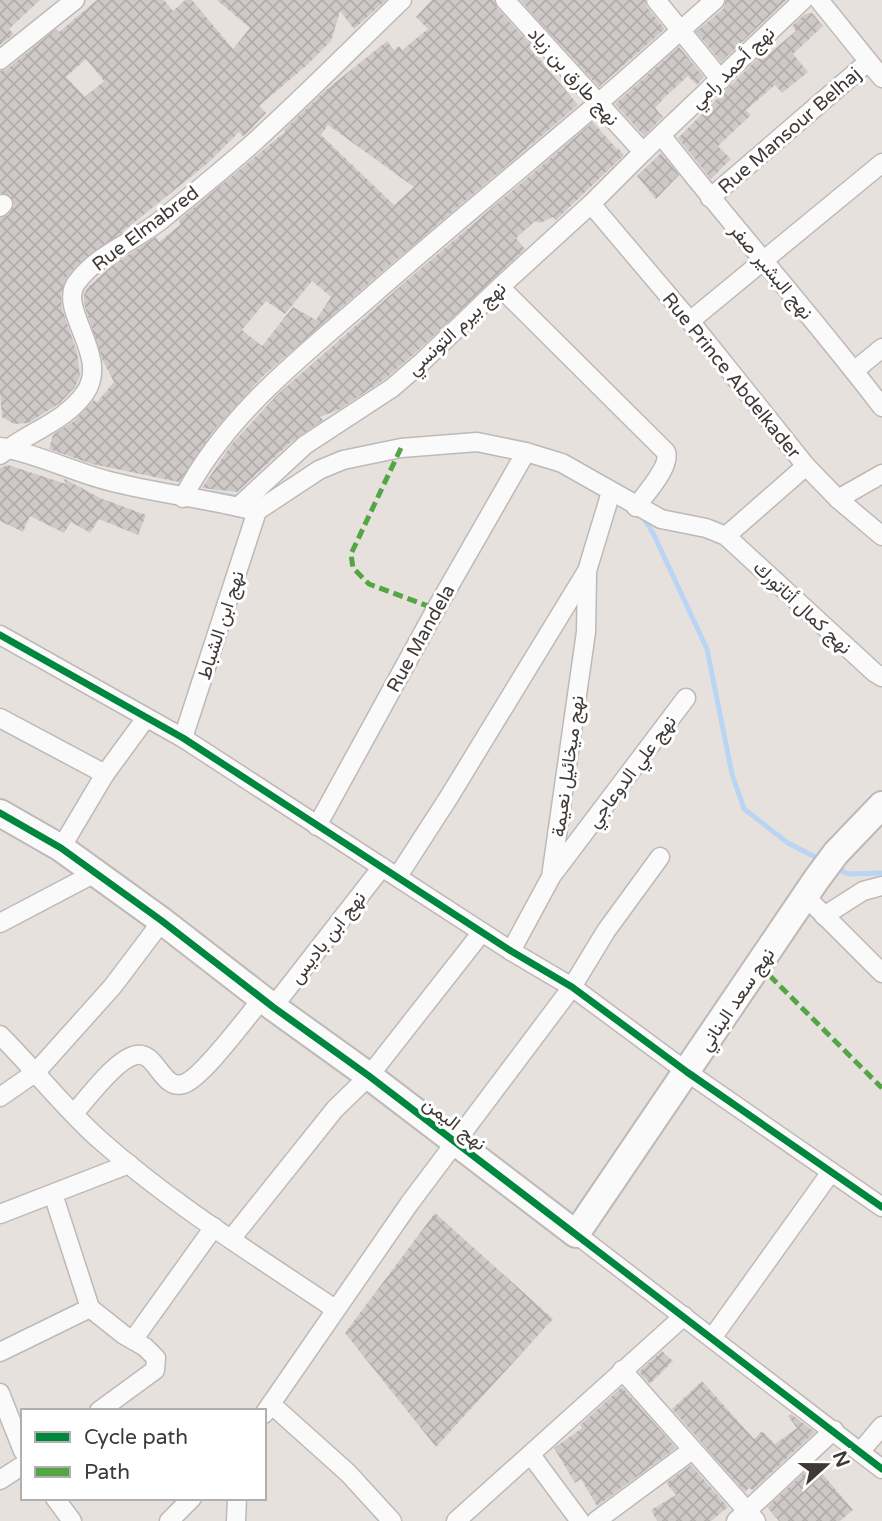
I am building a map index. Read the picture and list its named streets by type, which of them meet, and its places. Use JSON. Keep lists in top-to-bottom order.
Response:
{
  "streets": {
    "street": [
      "نهج أحمد رامي",
      "نهج طارق بن زياد",
      "Rue Mansour Belhaj",
      "Rue Elmabred",
      "نهج البشير صفر",
      "نهج بيرم التونسي",
      "Rue Prince Abdelkader",
      "نهج كمال أتاتورك",
      "نهج ابن الشباط",
      "Rue Mandela",
      "نهج ميخائيل نعيمة",
      "نهج علي الدوعاجي",
      "نهج ابن باديس",
      "نهج سعد البناني",
      "نهج اليمن"
    ]
  },
  "crossings": [
    ["نهج أحمد رامي", "نهج البشير صفر"],
    ["نهج أحمد رامي", "نهج بيرم التونسي"],
    ["نهج طارق بن زياد", "نهج بيرم التونسي"],
    ["Rue Mansour Belhaj", "نهج البشير صفر"],
    ["نهج البشير صفر", "نهج بيرم التونسي"],
    ["نهج بيرم التونسي", "Rue Prince Abdelkader"],
    ["نهج ميخائيل نعيمة", "نهج علي الدوعاجي"],
    ["نهج ابن باديس", "نهج اليمن"],
    ["نهج سعد البناني", "نهج اليمن"]
  ],
  "legend": ["Cycle path", "Path"],
  "north": "right"
}
